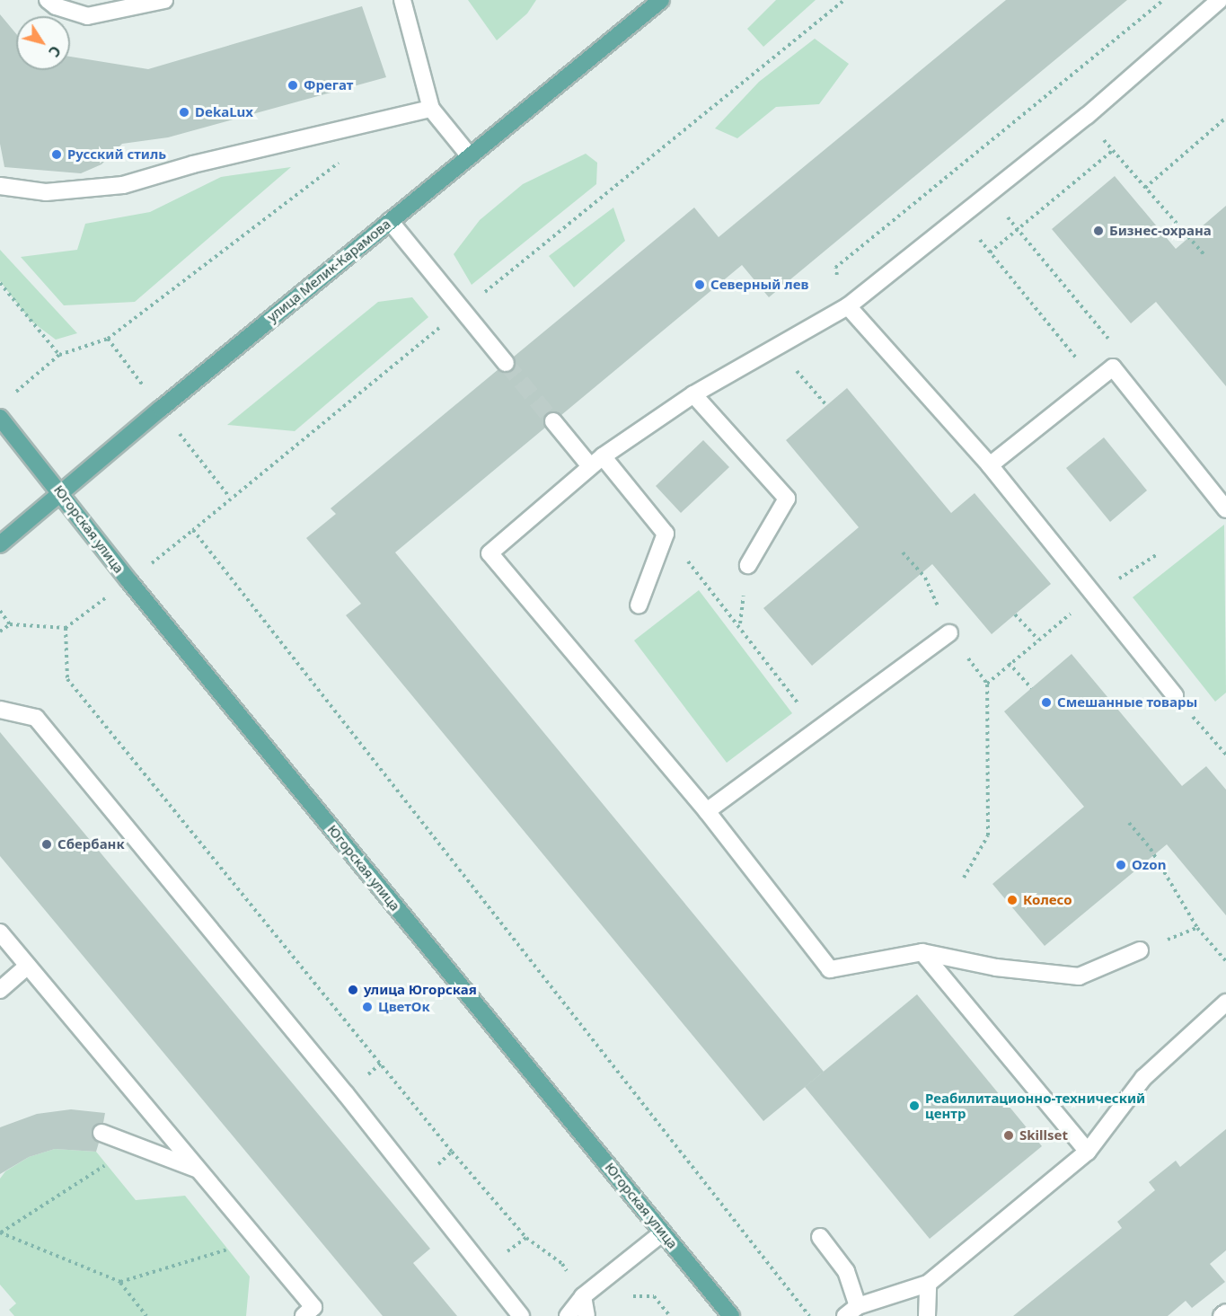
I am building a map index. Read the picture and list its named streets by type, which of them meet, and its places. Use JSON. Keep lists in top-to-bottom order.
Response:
{
  "streets": {
    "main road": ["улица Мелик-Карамова", "Югорская улица"]
  },
  "crossings": [
    ["улица Мелик-Карамова", "Югорская улица"]
  ],
  "places": [
    "Фрегат",
    "DekaLux",
    "Русский стиль",
    "Бизнес-охрана",
    "Северный лев",
    "Смешанные товары",
    "Сбербанк",
    "Ozon",
    "Колесо",
    "улица Югорская",
    "ЦветОк",
    "Реабилитационно-технический центр",
    "Skillset"
  ],
  "north": "bottom right"
}
